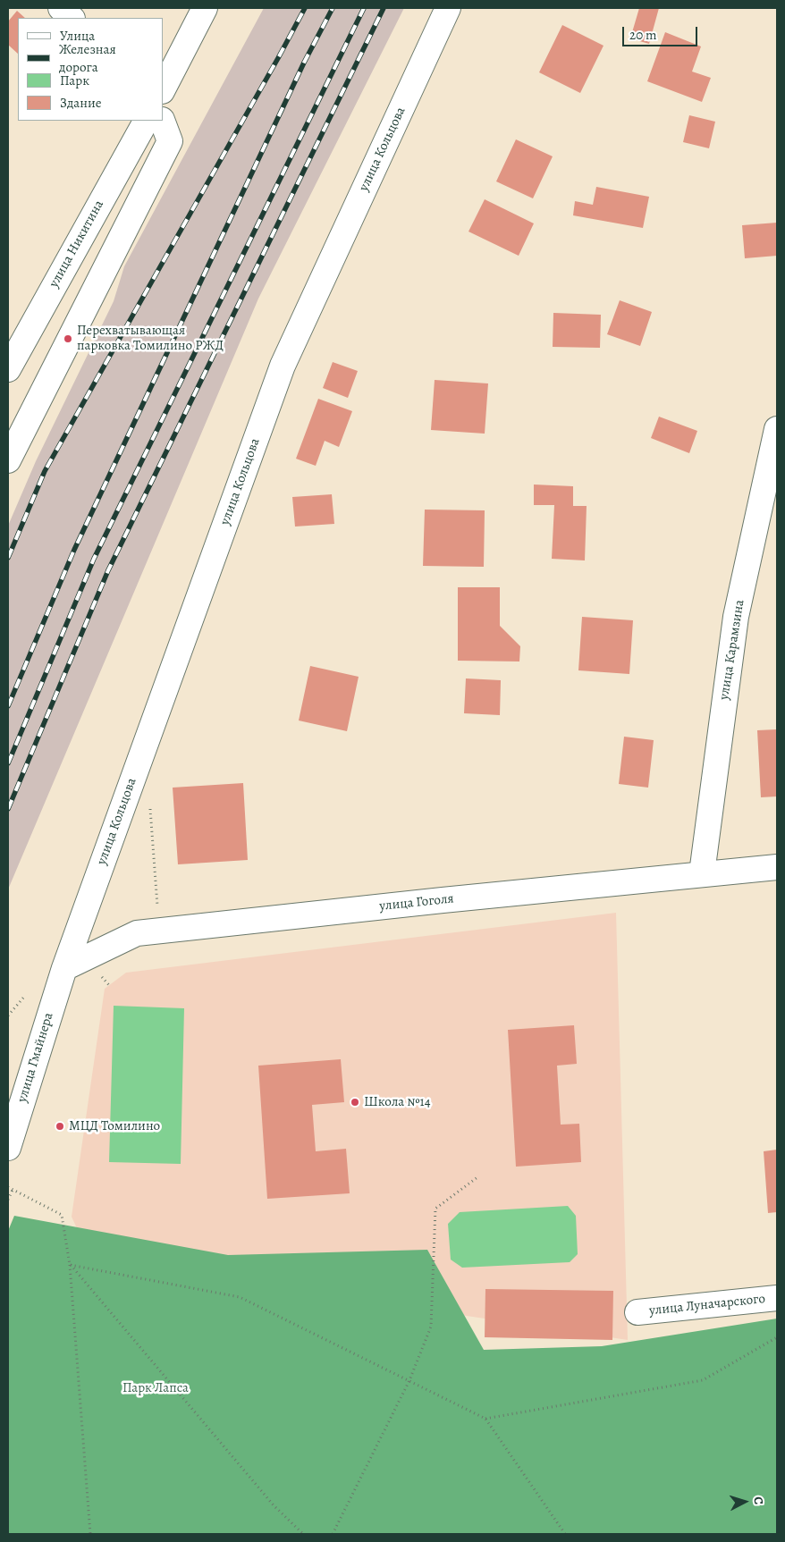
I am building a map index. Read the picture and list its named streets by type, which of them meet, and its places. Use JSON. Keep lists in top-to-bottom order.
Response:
{
  "streets": {
    "street": [
      "улица Кольцова",
      "улица Никитина",
      "улица Карамзина",
      "улица Гоголя",
      "улица Гмайнера",
      "улица Луначарского"
    ]
  },
  "crossings": [
    ["улица Кольцова", "улица Гоголя"],
    ["улица Кольцова", "улица Гмайнера"],
    ["улица Карамзина", "улица Гоголя"],
    ["улица Гоголя", "улица Гмайнера"]
  ],
  "parks": ["Парк Лапса"],
  "places": ["Перехватывающая парковка Томилино РЖД", "Школа №14", "МЦД Томилино"],
  "legend": [
    "Улица",
    "Железная дорога",
    "Парк",
    "Здание"
  ],
  "scale_bar": "20 m",
  "north": "right"
}
